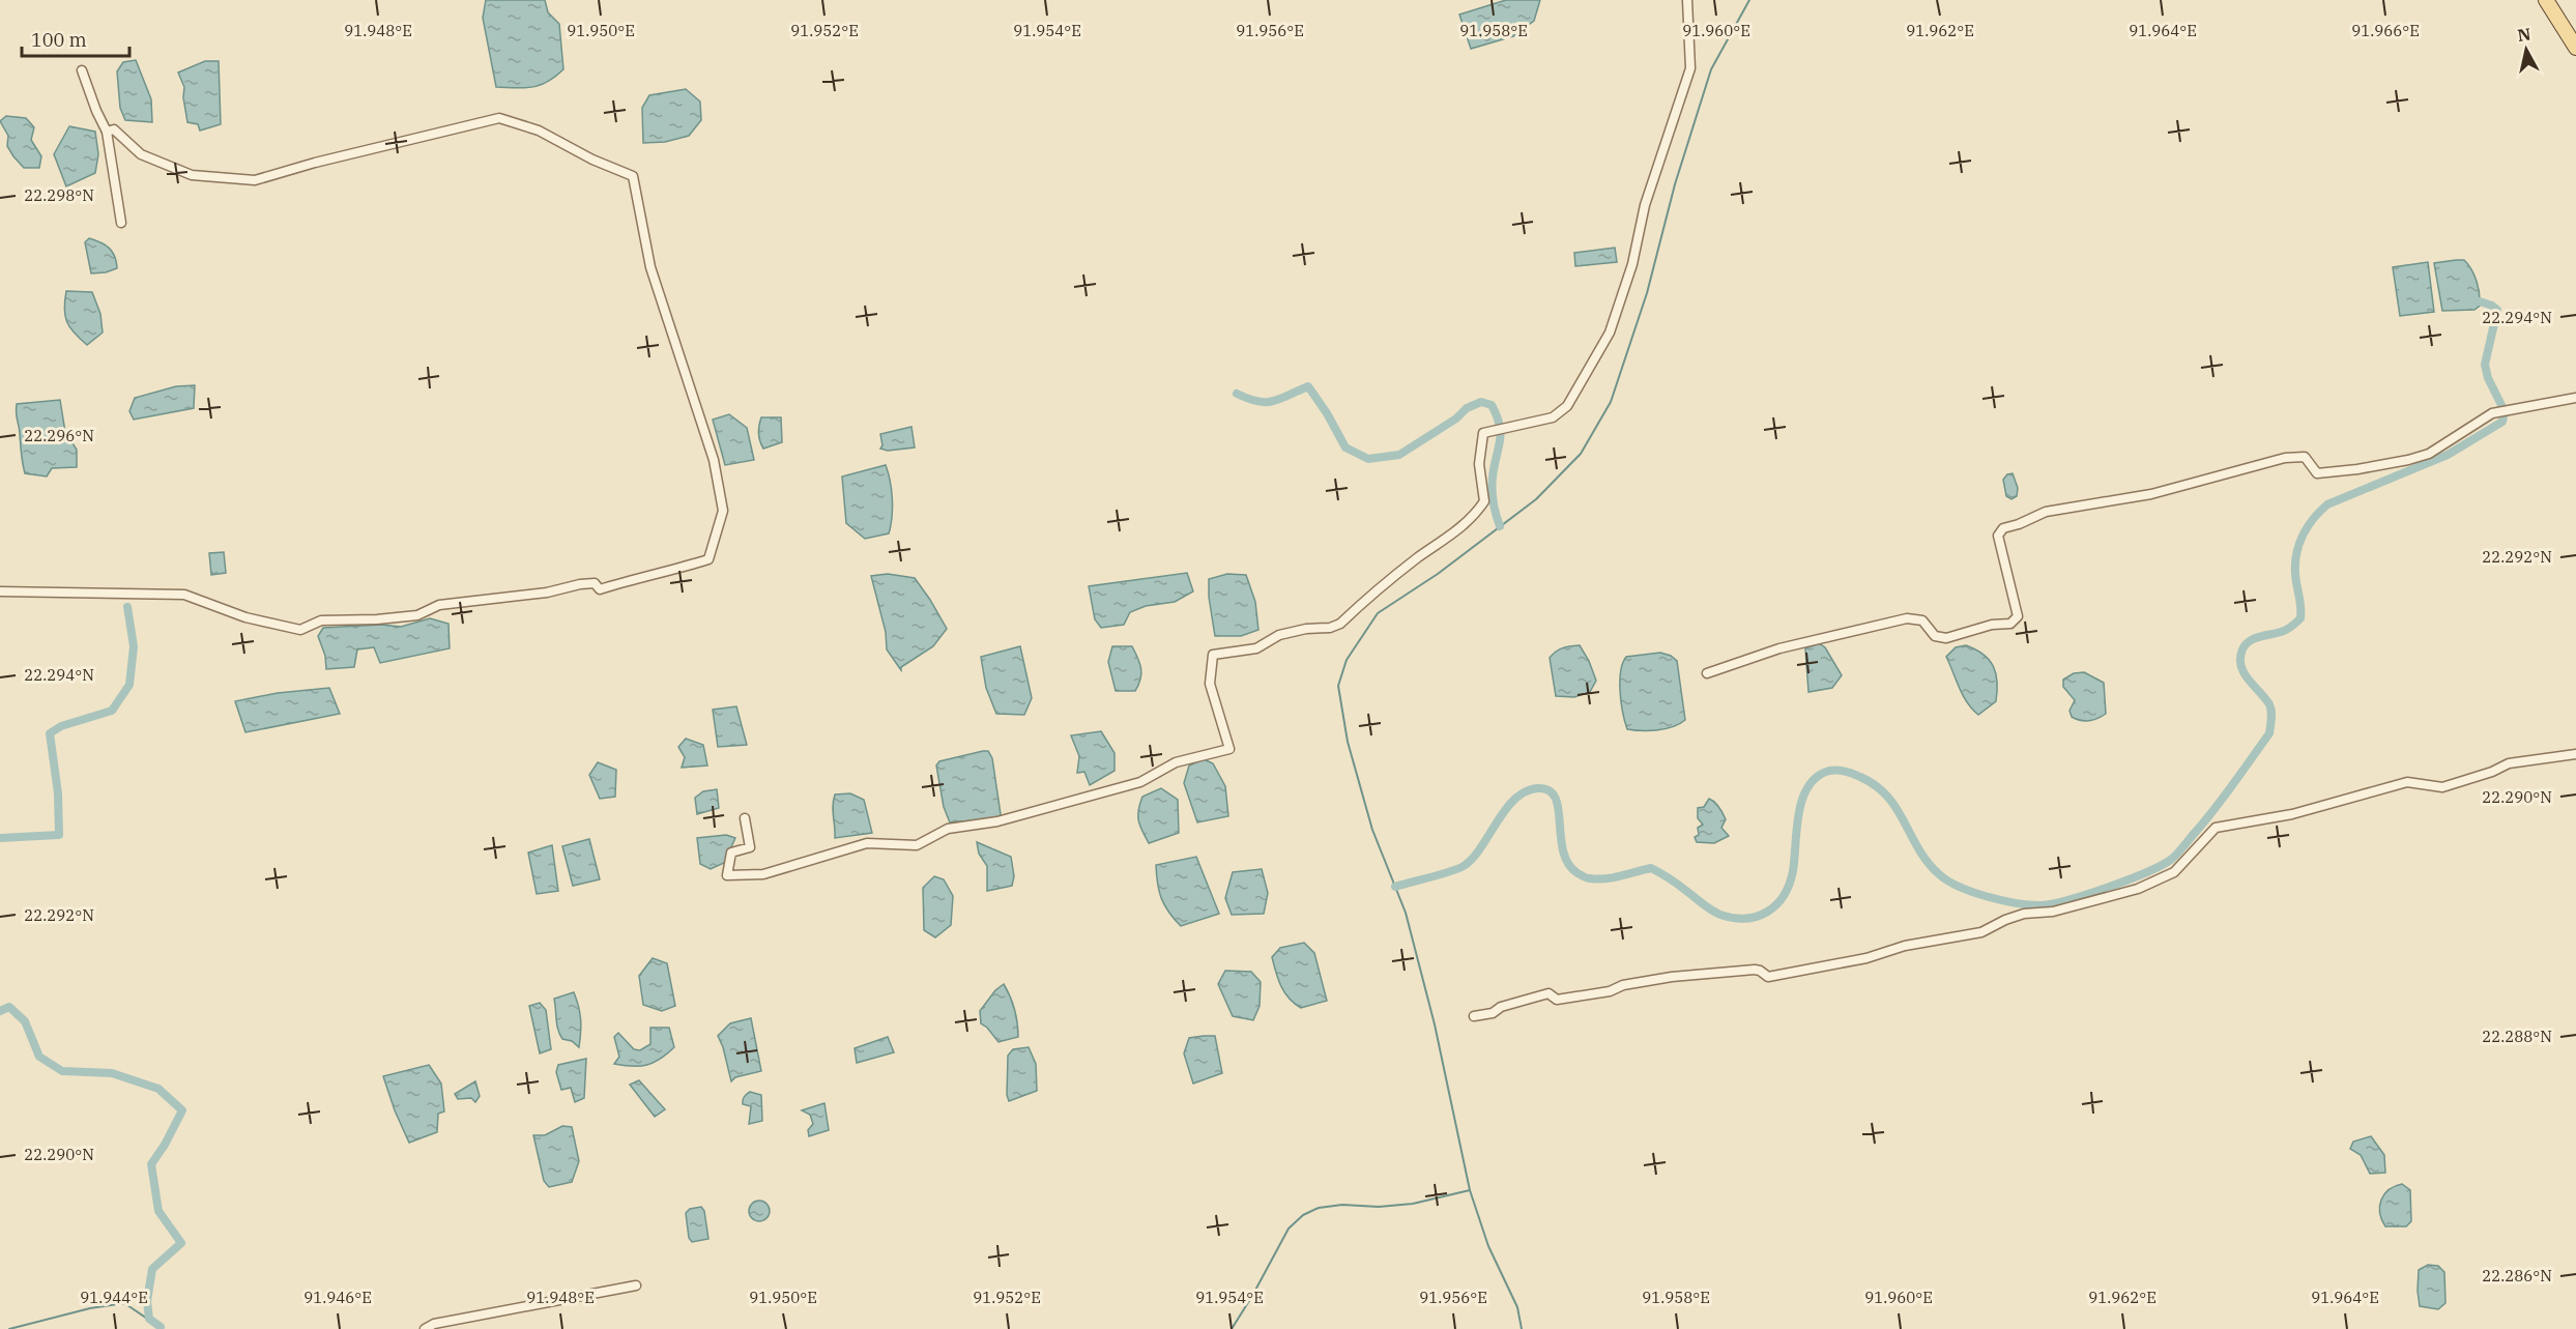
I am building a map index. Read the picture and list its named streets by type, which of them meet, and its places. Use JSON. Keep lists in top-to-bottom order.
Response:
{
  "scale_bar": "100 m",
  "north": "top",
  "coordinates": [
    "91.948°E",
    "91.950°E",
    "91.952°E",
    "91.954°E",
    "91.956°E",
    "91.958°E",
    "91.960°E",
    "91.962°E",
    "91.964°E",
    "91.966°E",
    "22.298°N",
    "22.294°N",
    "22.296°N",
    "22.292°N",
    "22.290°N",
    "22.288°N",
    "22.286°N",
    "91.944°E",
    "91.946°E"
  ]
}
